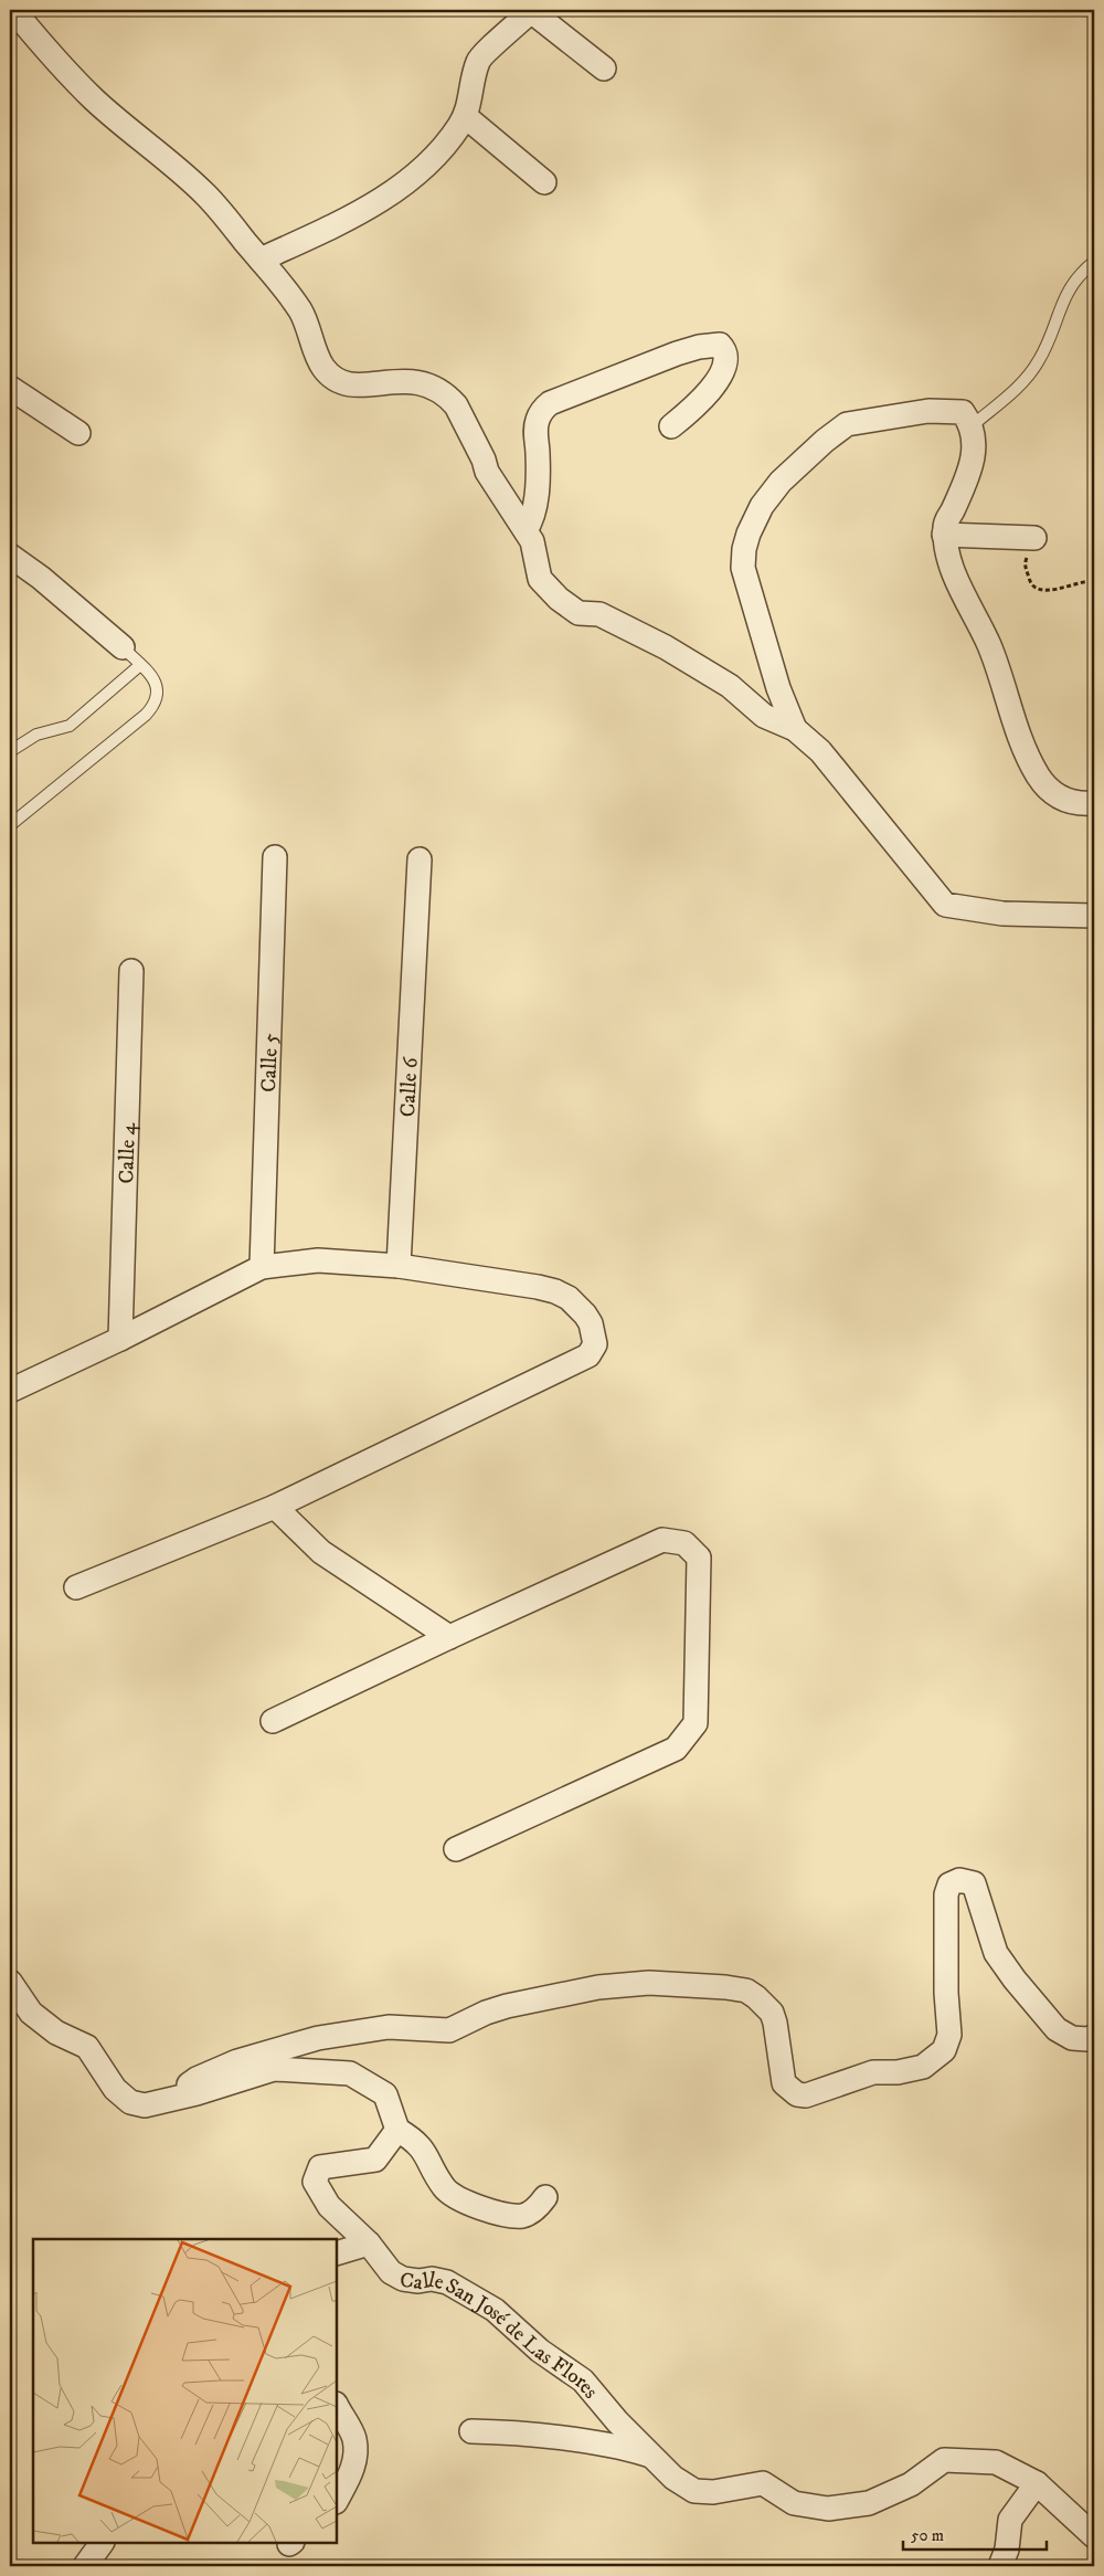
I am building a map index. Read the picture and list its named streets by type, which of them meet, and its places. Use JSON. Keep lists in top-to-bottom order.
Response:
{
  "streets": {
    "street": [
      "Calle 5",
      "Calle 6",
      "Calle 4",
      "Calle San José de Las Flores"
    ]
  },
  "scale_bar": "50 m"
}
